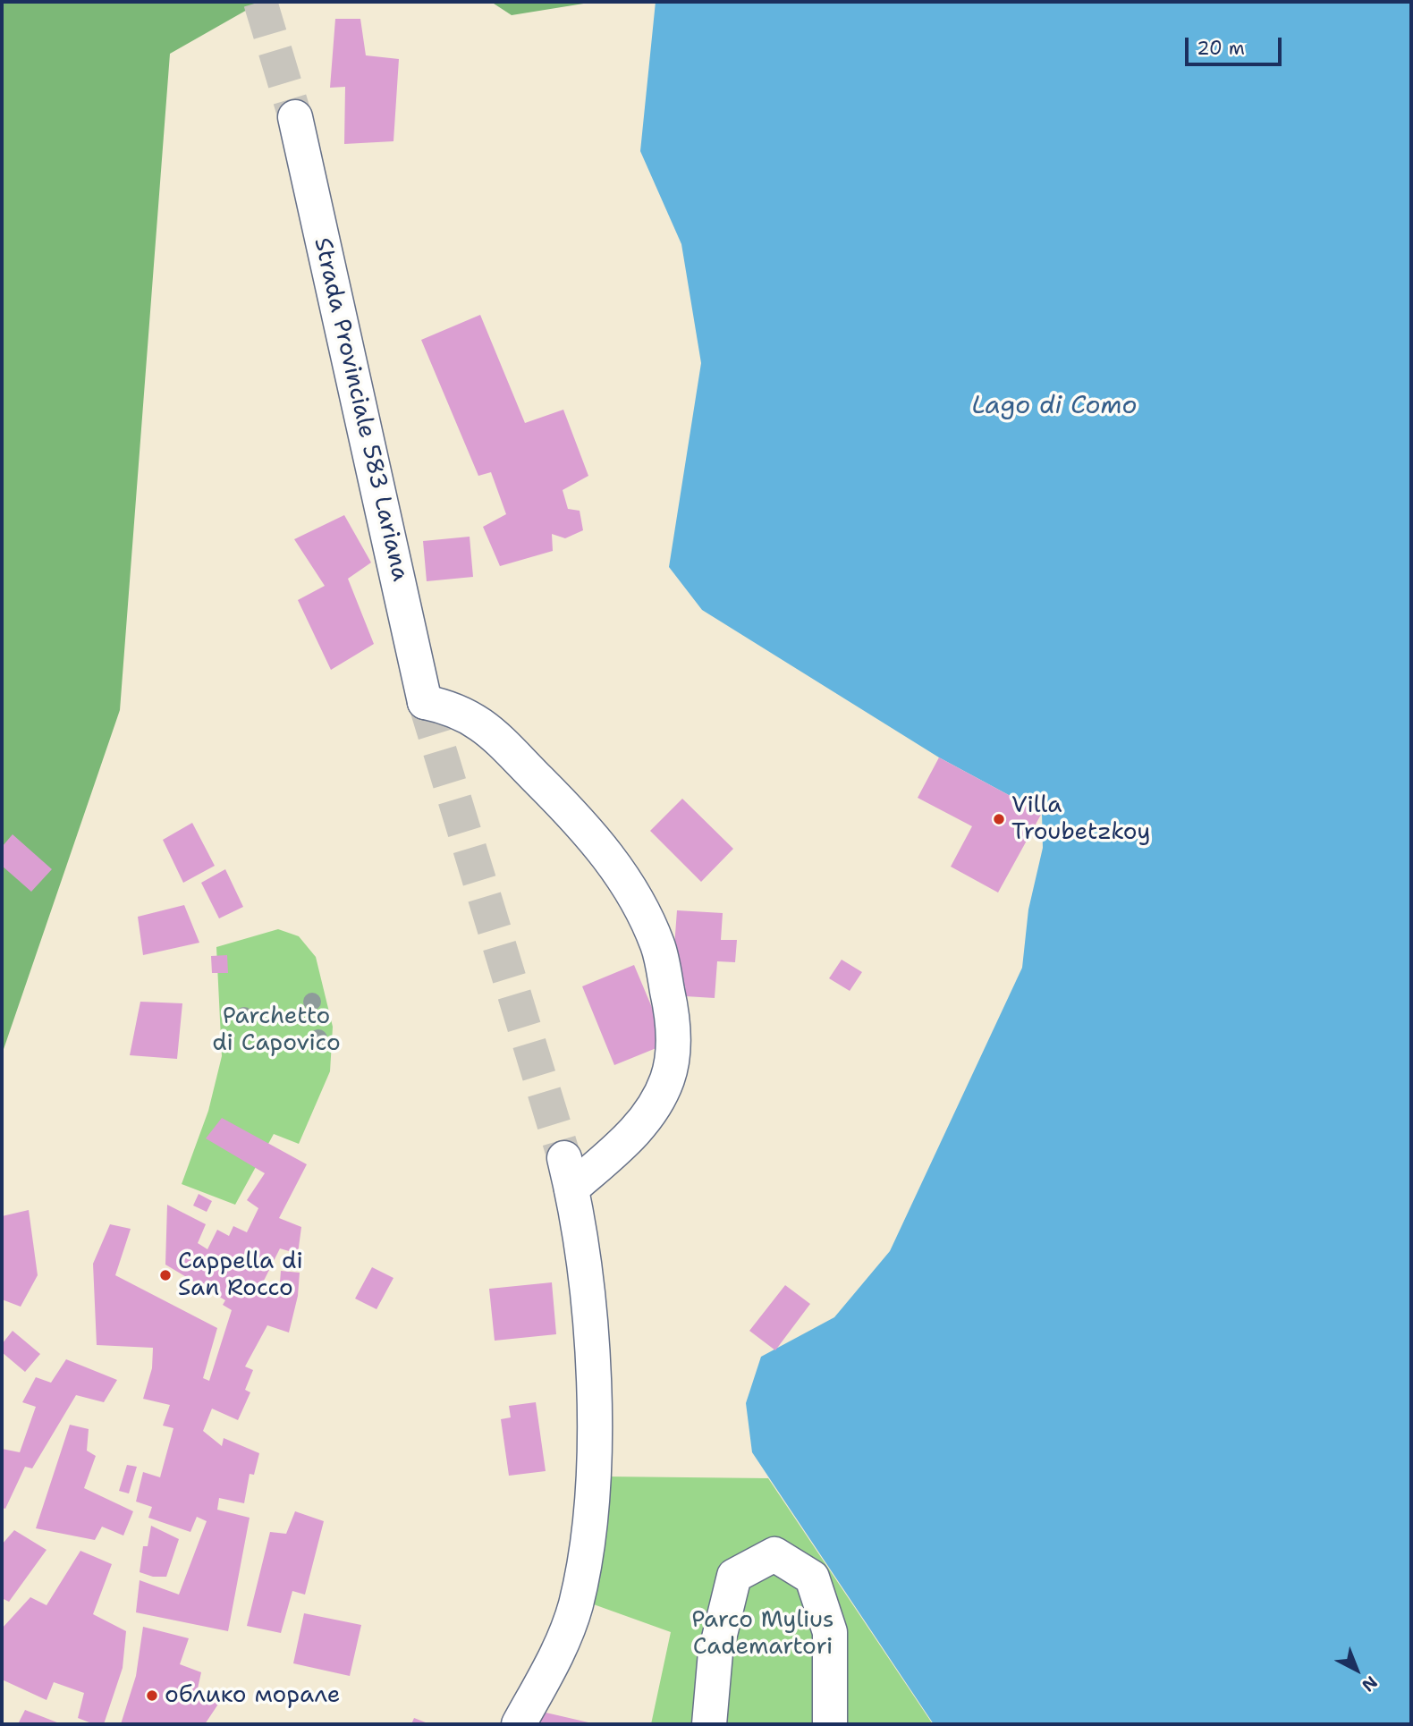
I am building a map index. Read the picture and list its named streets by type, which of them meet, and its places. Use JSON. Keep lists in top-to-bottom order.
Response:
{
  "streets": {
    "main road": ["Strada Provinciale 583 Lariana"]
  },
  "water": ["Lago di Como"],
  "parks": ["Parchetto di Capovico", "Parco Mylius Cademartori"],
  "places": ["Villa Troubetzkoy", "Cappella di San Rocco", "облико морале"],
  "scale_bar": "20 m",
  "north": "bottom right"
}
